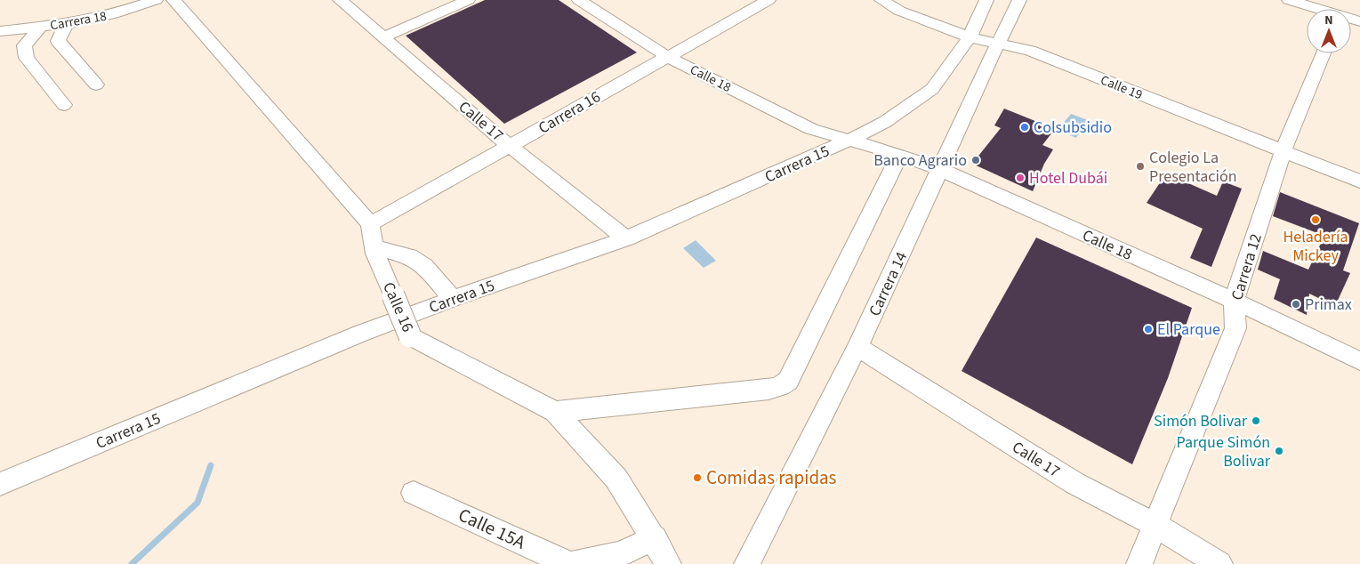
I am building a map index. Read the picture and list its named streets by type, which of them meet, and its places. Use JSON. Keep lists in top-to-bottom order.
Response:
{
  "streets": {
    "street": [
      "Carrera 18",
      "Calle 18",
      "Calle 19",
      "Carrera 16",
      "Calle 17",
      "Carrera 15",
      "Carrera 12",
      "Carrera 14",
      "Calle 16",
      "Calle 15A"
    ]
  },
  "crossings": [
    ["Calle 18", "Carrera 16"],
    ["Calle 18", "Carrera 15"],
    ["Calle 18", "Carrera 12"],
    ["Calle 18", "Carrera 14"],
    ["Calle 19", "Carrera 12"],
    ["Calle 19", "Carrera 14"],
    ["Carrera 16", "Calle 17"],
    ["Carrera 16", "Calle 16"],
    ["Calle 17", "Carrera 15"],
    ["Calle 17", "Carrera 12"],
    ["Calle 17", "Carrera 14"]
  ],
  "places": [
    "Colsubsidio",
    "Banco Agrario",
    "Colegio La Presentación",
    "Hotel Dubái",
    "Heladería Mickey",
    "Primax",
    "El Parque",
    "Simón Bolivar",
    "Parque Simón Bolivar",
    "Comidas rapidas"
  ],
  "north": "top"
}
